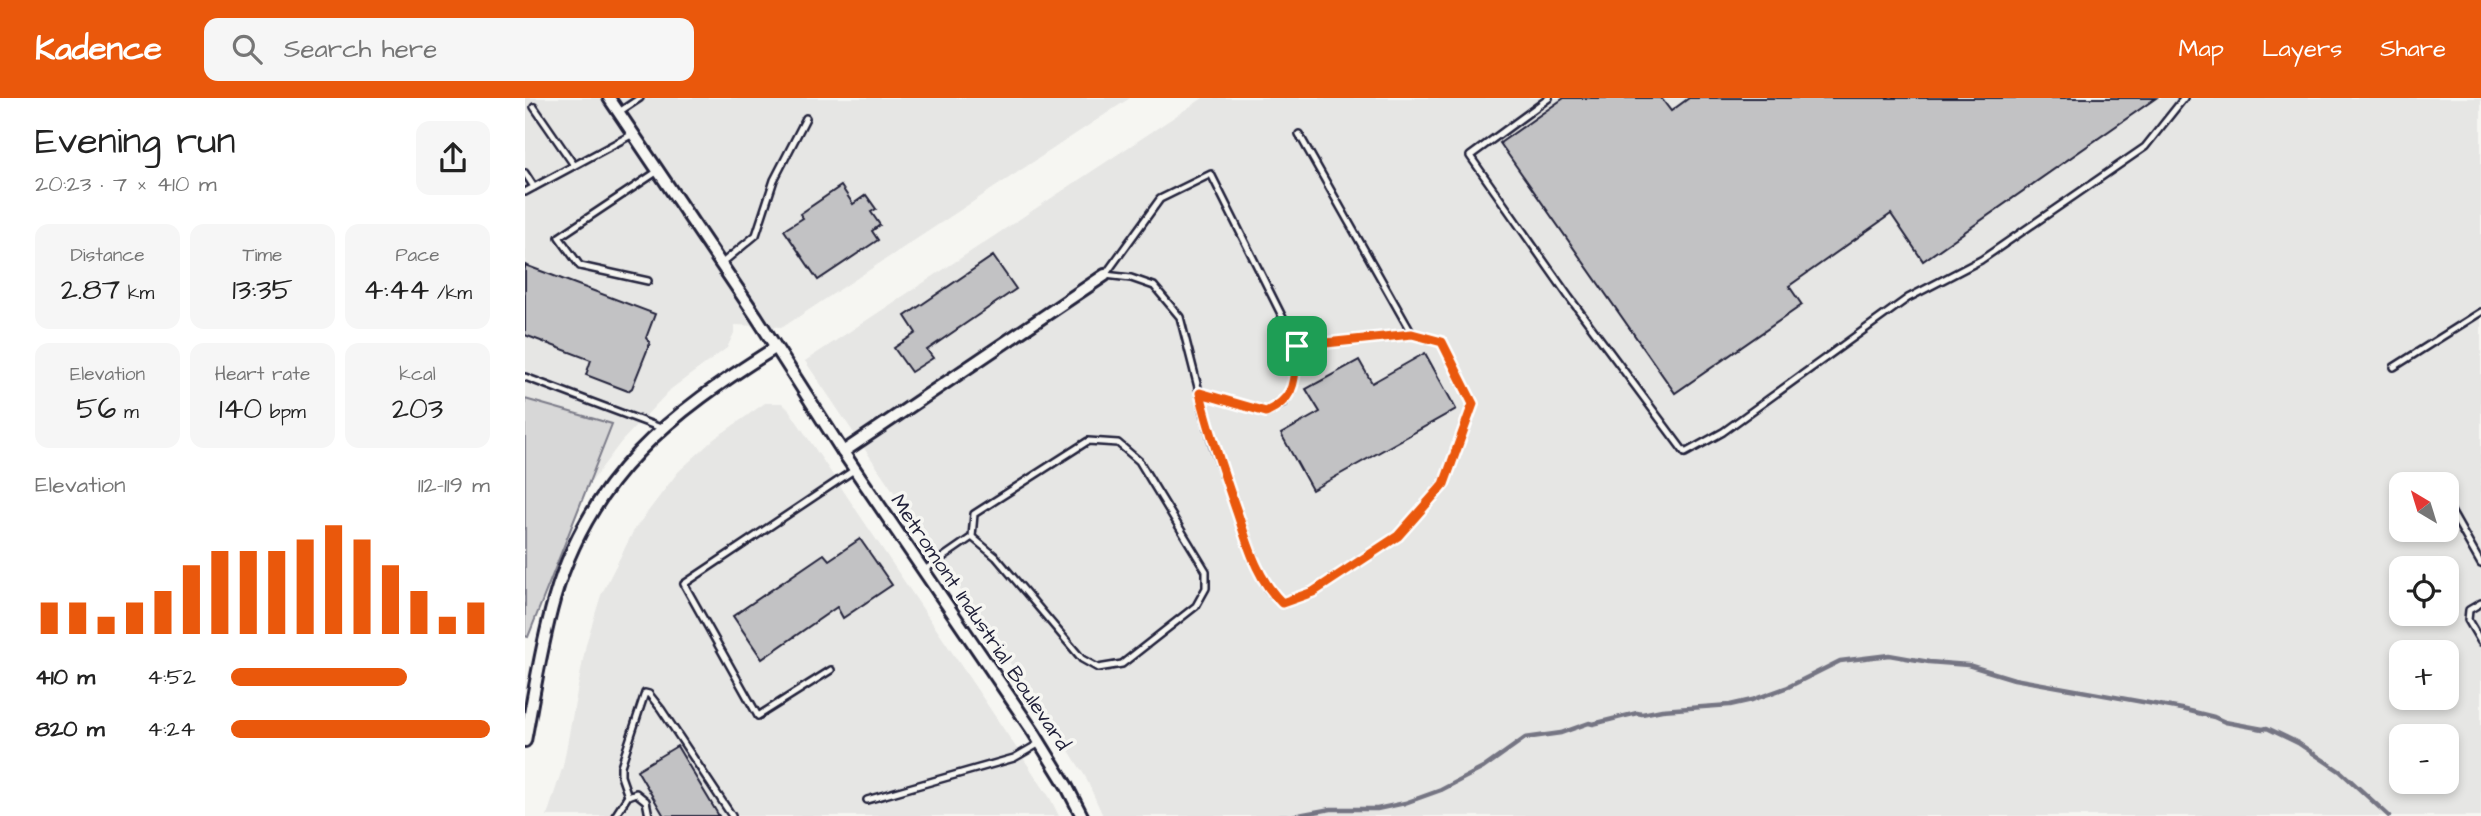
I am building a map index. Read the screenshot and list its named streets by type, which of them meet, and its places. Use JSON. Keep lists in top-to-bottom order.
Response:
{
  "streets": {
    "street": ["Metromont Industrial Boulevard"]
  },
  "north": "top left",
  "page": {
    "header": "Kadence",
    "search": "Search here",
    "nav": ["Map", "Layers", "Share"],
    "heading": ["Evening run", "20:23 · 7 × 410 m"],
    "stats": [
      ["Distance", "2.87 km"],
      ["Time", "13:35"],
      ["Pace", "4:44 /km"],
      ["Elevation", "56 m"],
      ["Heart rate", "140 bpm"],
      ["kcal", "203"]
    ],
    "chart": ["Elevation", "112–119 m"],
    "map_buttons": ["+", "−"],
    "list": [
      {
        "name": "410 m",
        "note": "4:52"
      },
      {
        "name": "820 m",
        "note": "4:24"
      }
    ]
  }
}
